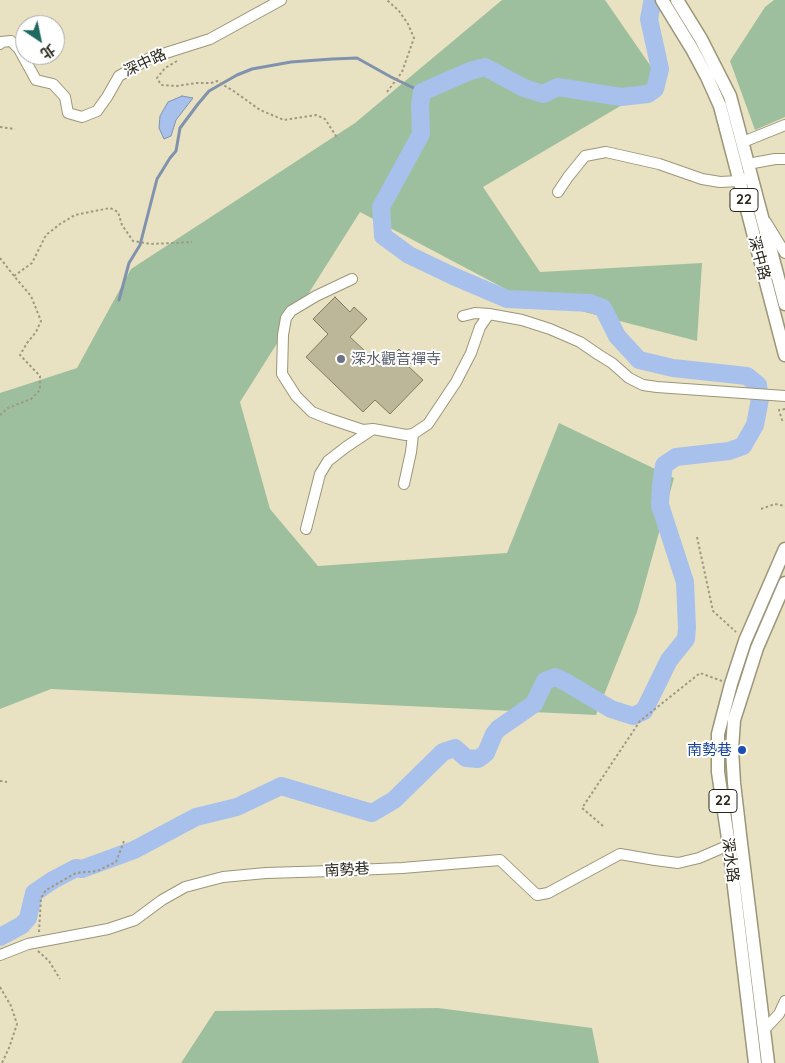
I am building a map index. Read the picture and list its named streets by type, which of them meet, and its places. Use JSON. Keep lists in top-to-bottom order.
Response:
{
  "streets": {
    "main road": ["深中路", "22", "深水路"],
    "lane": ["南勢巷"]
  },
  "crossings": [
    ["深水路", "南勢巷"]
  ],
  "places": ["深水觀音禪寺", "南勢巷"],
  "north": "bottom right"
}
